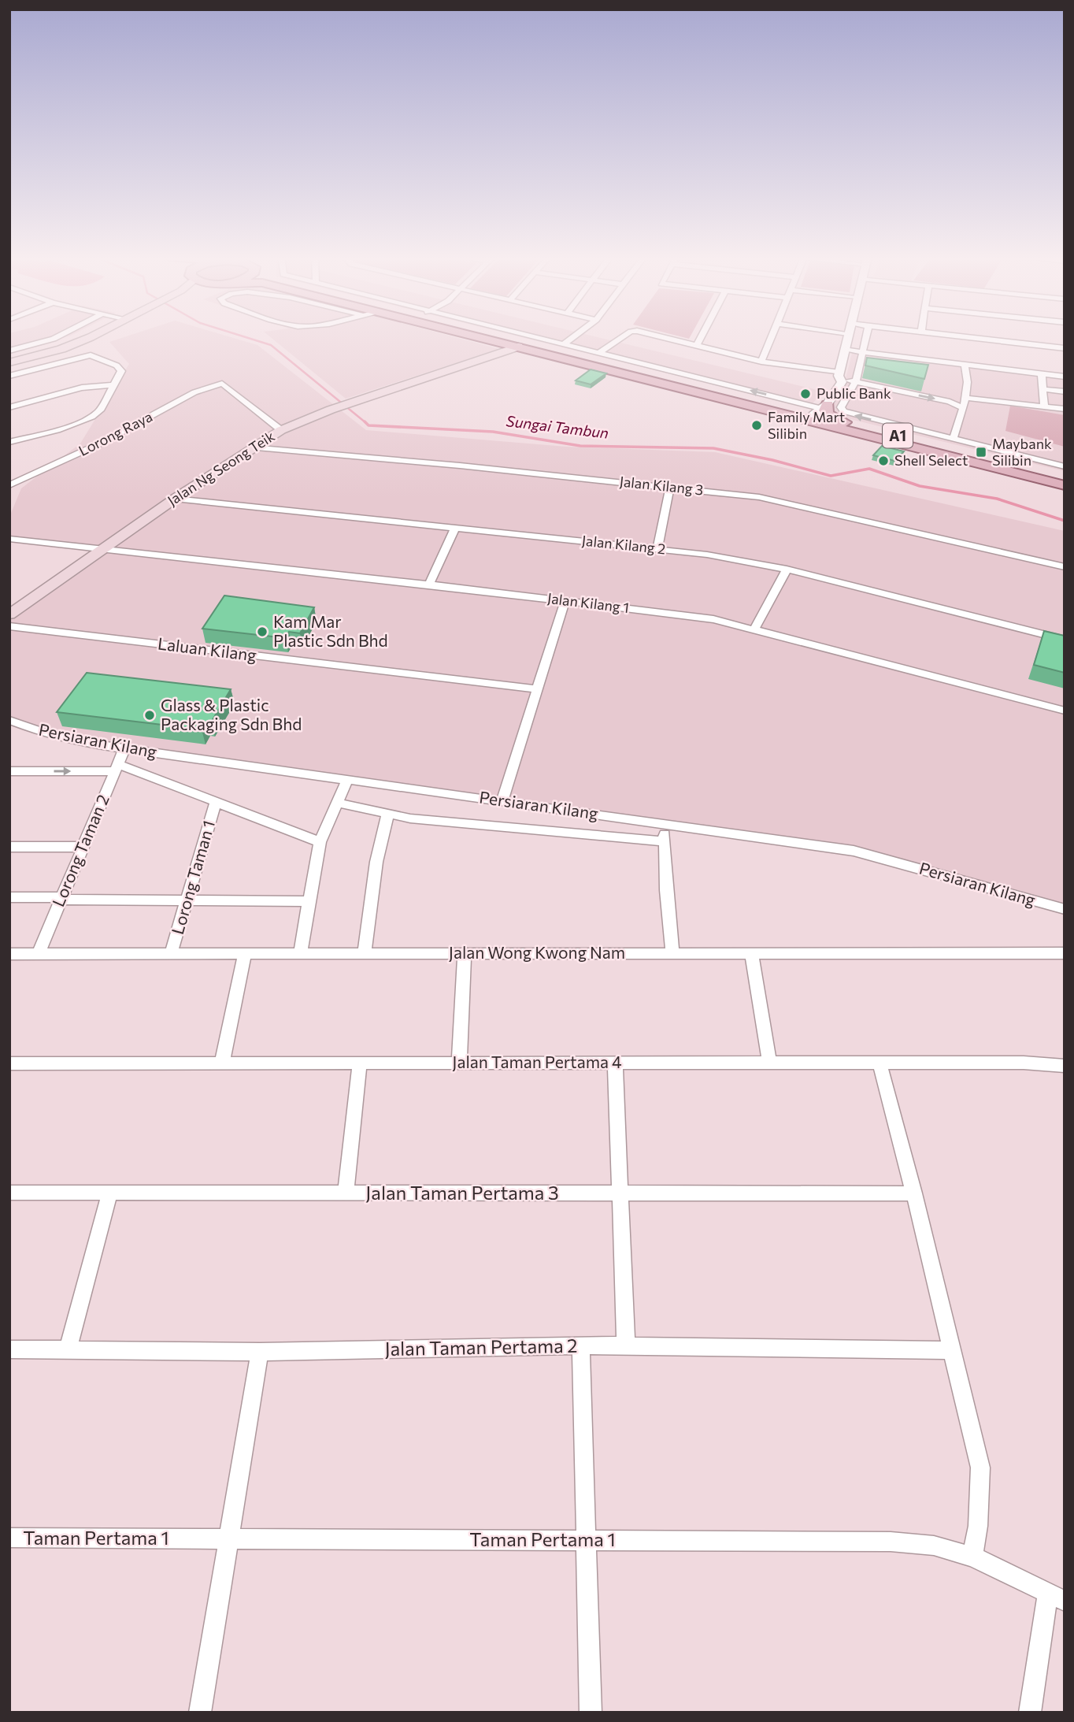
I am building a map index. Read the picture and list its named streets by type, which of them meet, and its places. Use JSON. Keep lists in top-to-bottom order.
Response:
{
  "streets": {
    "main road": ["A1", "Jalan Ng Seong Teik"],
    "street": [
      "Lorong Raya",
      "Jalan Kilang 3",
      "Jalan Kilang 2",
      "Jalan Kilang 1",
      "Laluan Kilang",
      "Persiaran Kilang",
      "Lorong Taman 2",
      "Lorong Taman 1",
      "Jalan Wong Kwong Nam",
      "Jalan Taman Pertama 4",
      "Jalan Taman Pertama 3",
      "Jalan Taman Pertama 2",
      "Taman Pertama 1"
    ]
  },
  "crossings": [
    ["Lorong Raya", "Jalan Ng Seong Teik"],
    ["A1", "Jalan Ng Seong Teik"],
    ["Jalan Ng Seong Teik", "Jalan Kilang 3"],
    ["Jalan Ng Seong Teik", "Jalan Kilang 2"],
    ["Jalan Ng Seong Teik", "Jalan Kilang 1"],
    ["Persiaran Kilang", "Lorong Taman 2"],
    ["Lorong Taman 2", "Jalan Wong Kwong Nam"],
    ["Lorong Taman 1", "Jalan Wong Kwong Nam"]
  ],
  "water": ["Sungai Tambun"],
  "places": {
    "other": [
      "Public Bank",
      "Family Mart Silibin",
      "Shell Select",
      "Kam Mar Plastic Sdn Bhd",
      "Glass & Plastic Packaging Sdn Bhd"
    ],
    "transit": ["Maybank Silibin"]
  }
}
